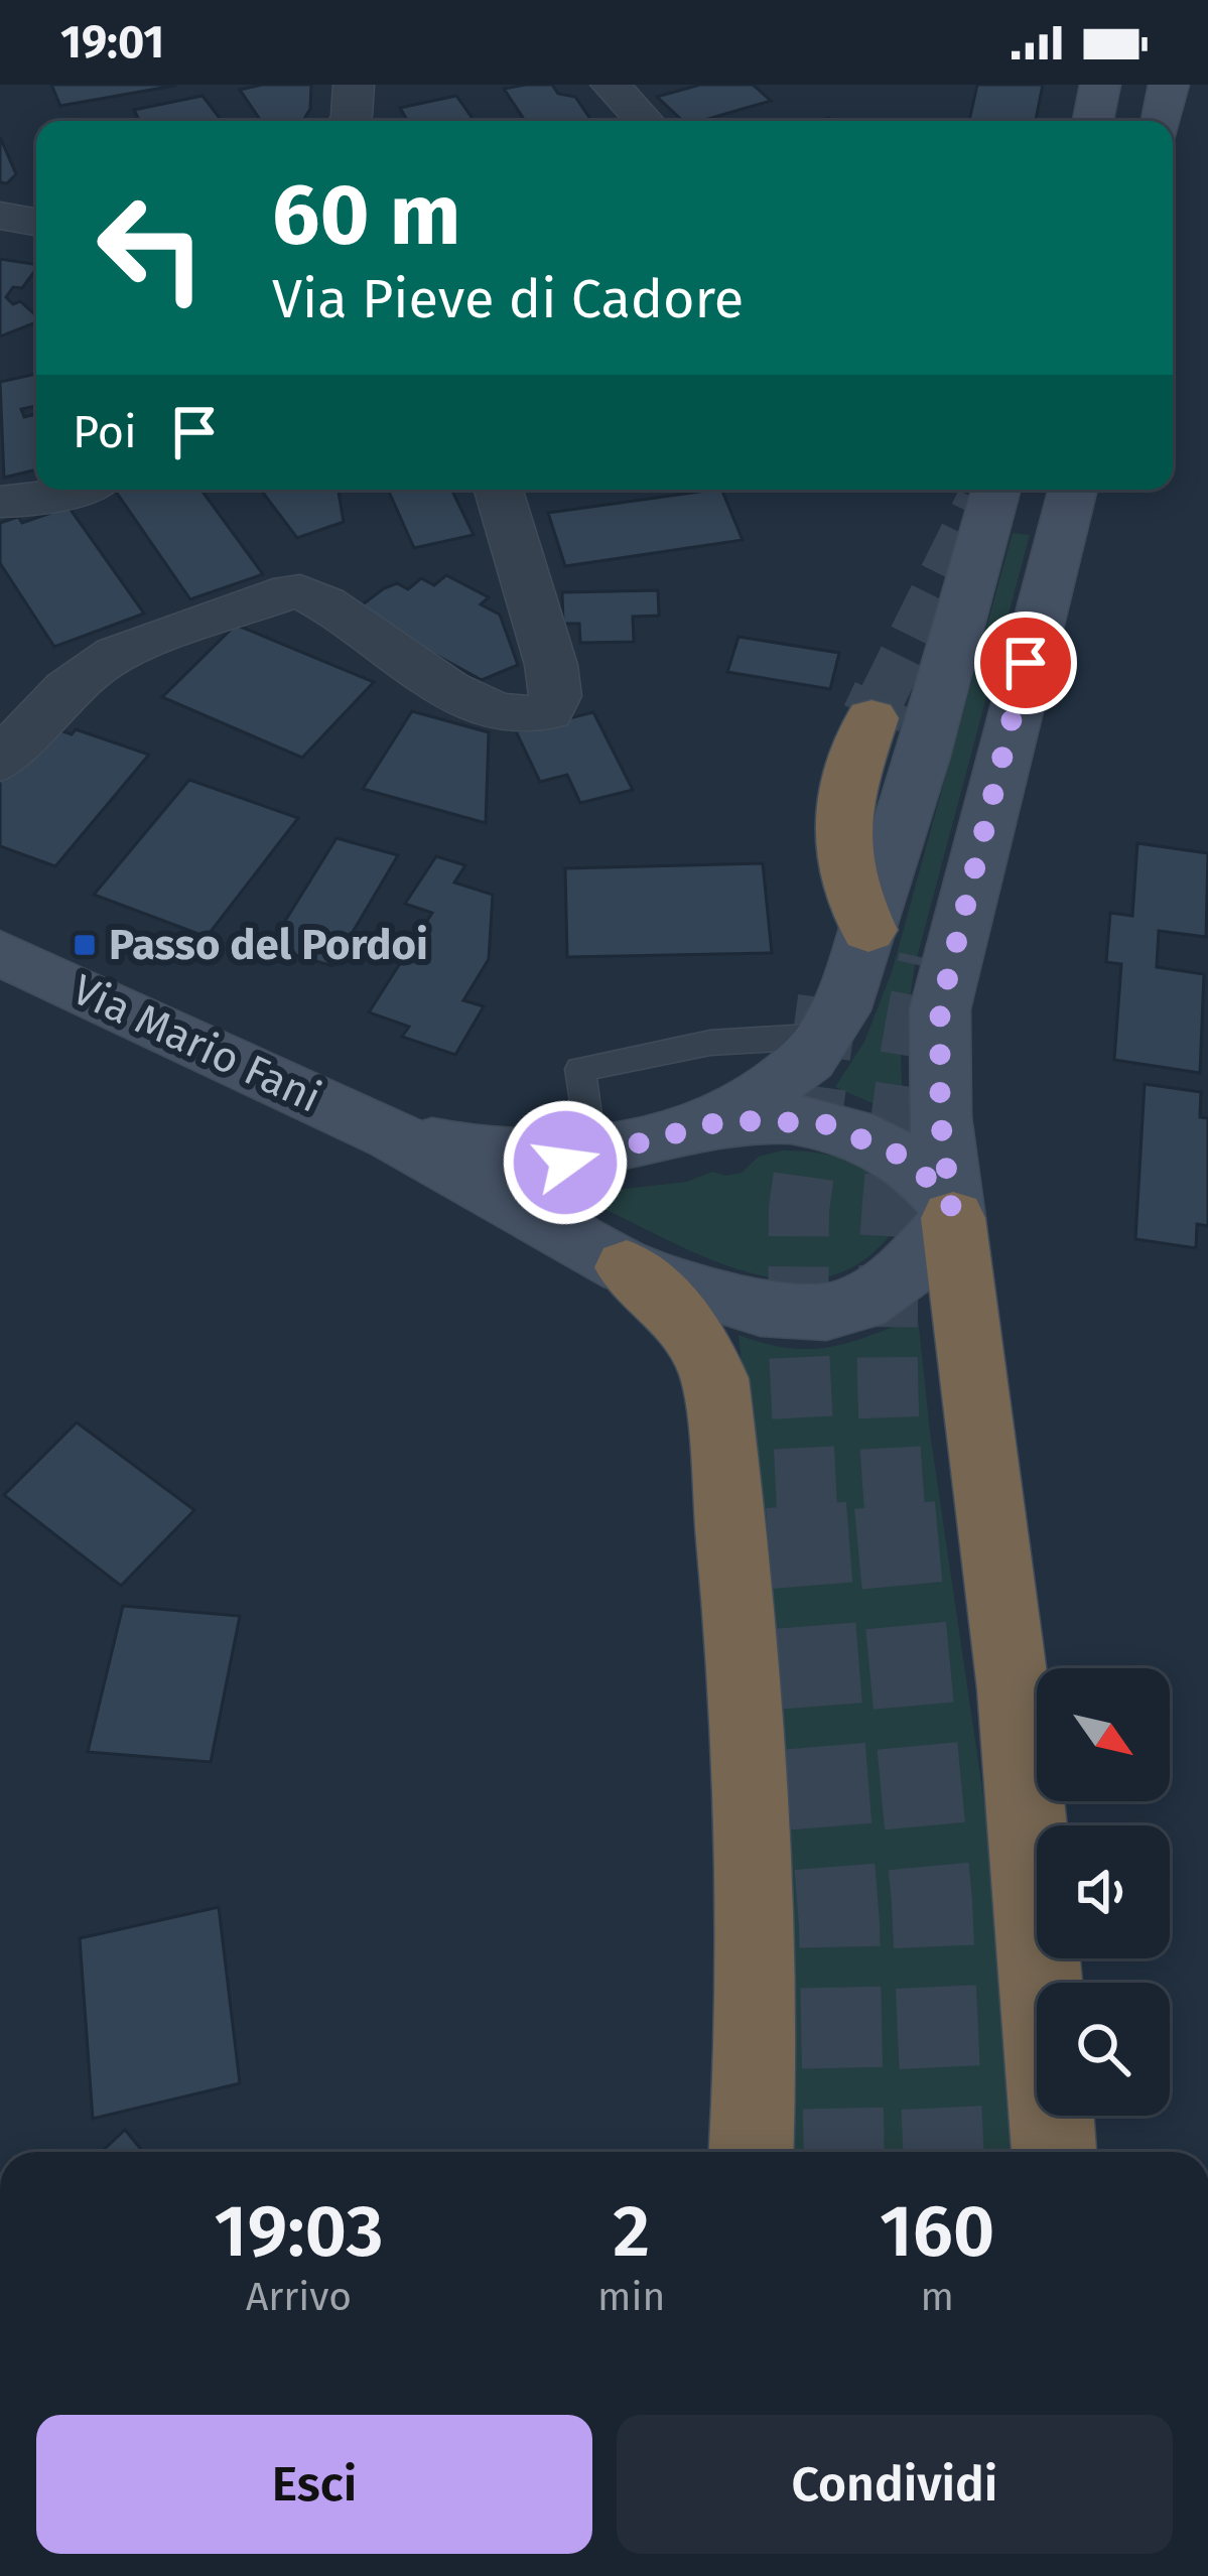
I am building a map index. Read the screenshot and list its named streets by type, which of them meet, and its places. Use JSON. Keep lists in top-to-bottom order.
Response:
{
  "streets": {
    "street": ["Via Mario Fani"]
  },
  "places": {
    "transit": ["Passo del Pordoi"]
  },
  "north": "bottom right",
  "page": {
    "status": "19:01",
    "turn": ["60 m", "Via Pieve di Cadore"],
    "then": "Poi",
    "eta": [
      "19:03",
      "Arrivo",
      "2",
      "min",
      "160",
      "m"
    ],
    "buttons": ["Esci", "Condividi"]
  }
}
